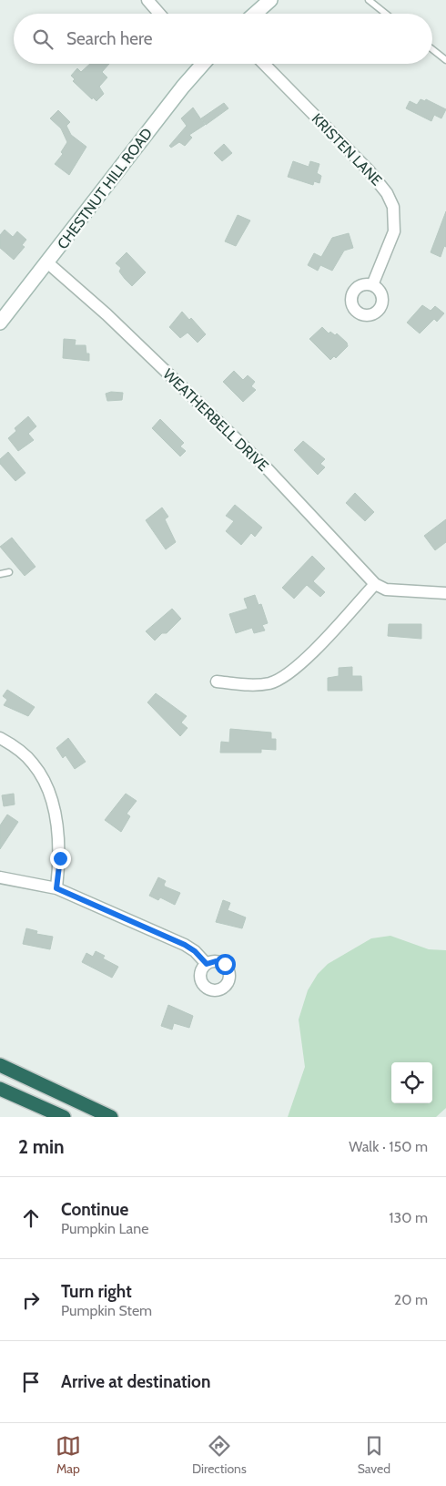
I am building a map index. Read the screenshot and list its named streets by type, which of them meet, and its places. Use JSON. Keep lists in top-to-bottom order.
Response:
{
  "streets": {
    "main road": ["CHESTNUT HILL ROAD"],
    "street": ["KRISTEN LANE", "WEATHERBELL DRIVE"]
  },
  "crossings": [
    ["CHESTNUT HILL ROAD", "WEATHERBELL DRIVE"]
  ],
  "page": {
    "search": "Search here",
    "heading": ["2 min", "Walk · 150 m"],
    "list": [
      ["Continue", "Pumpkin Lane", "130 m"],
      ["Turn right", "Pumpkin Stem", "20 m"],
      "Arrive at destination"
    ],
    "nav": ["Map", "Directions", "Saved"]
  }
}
